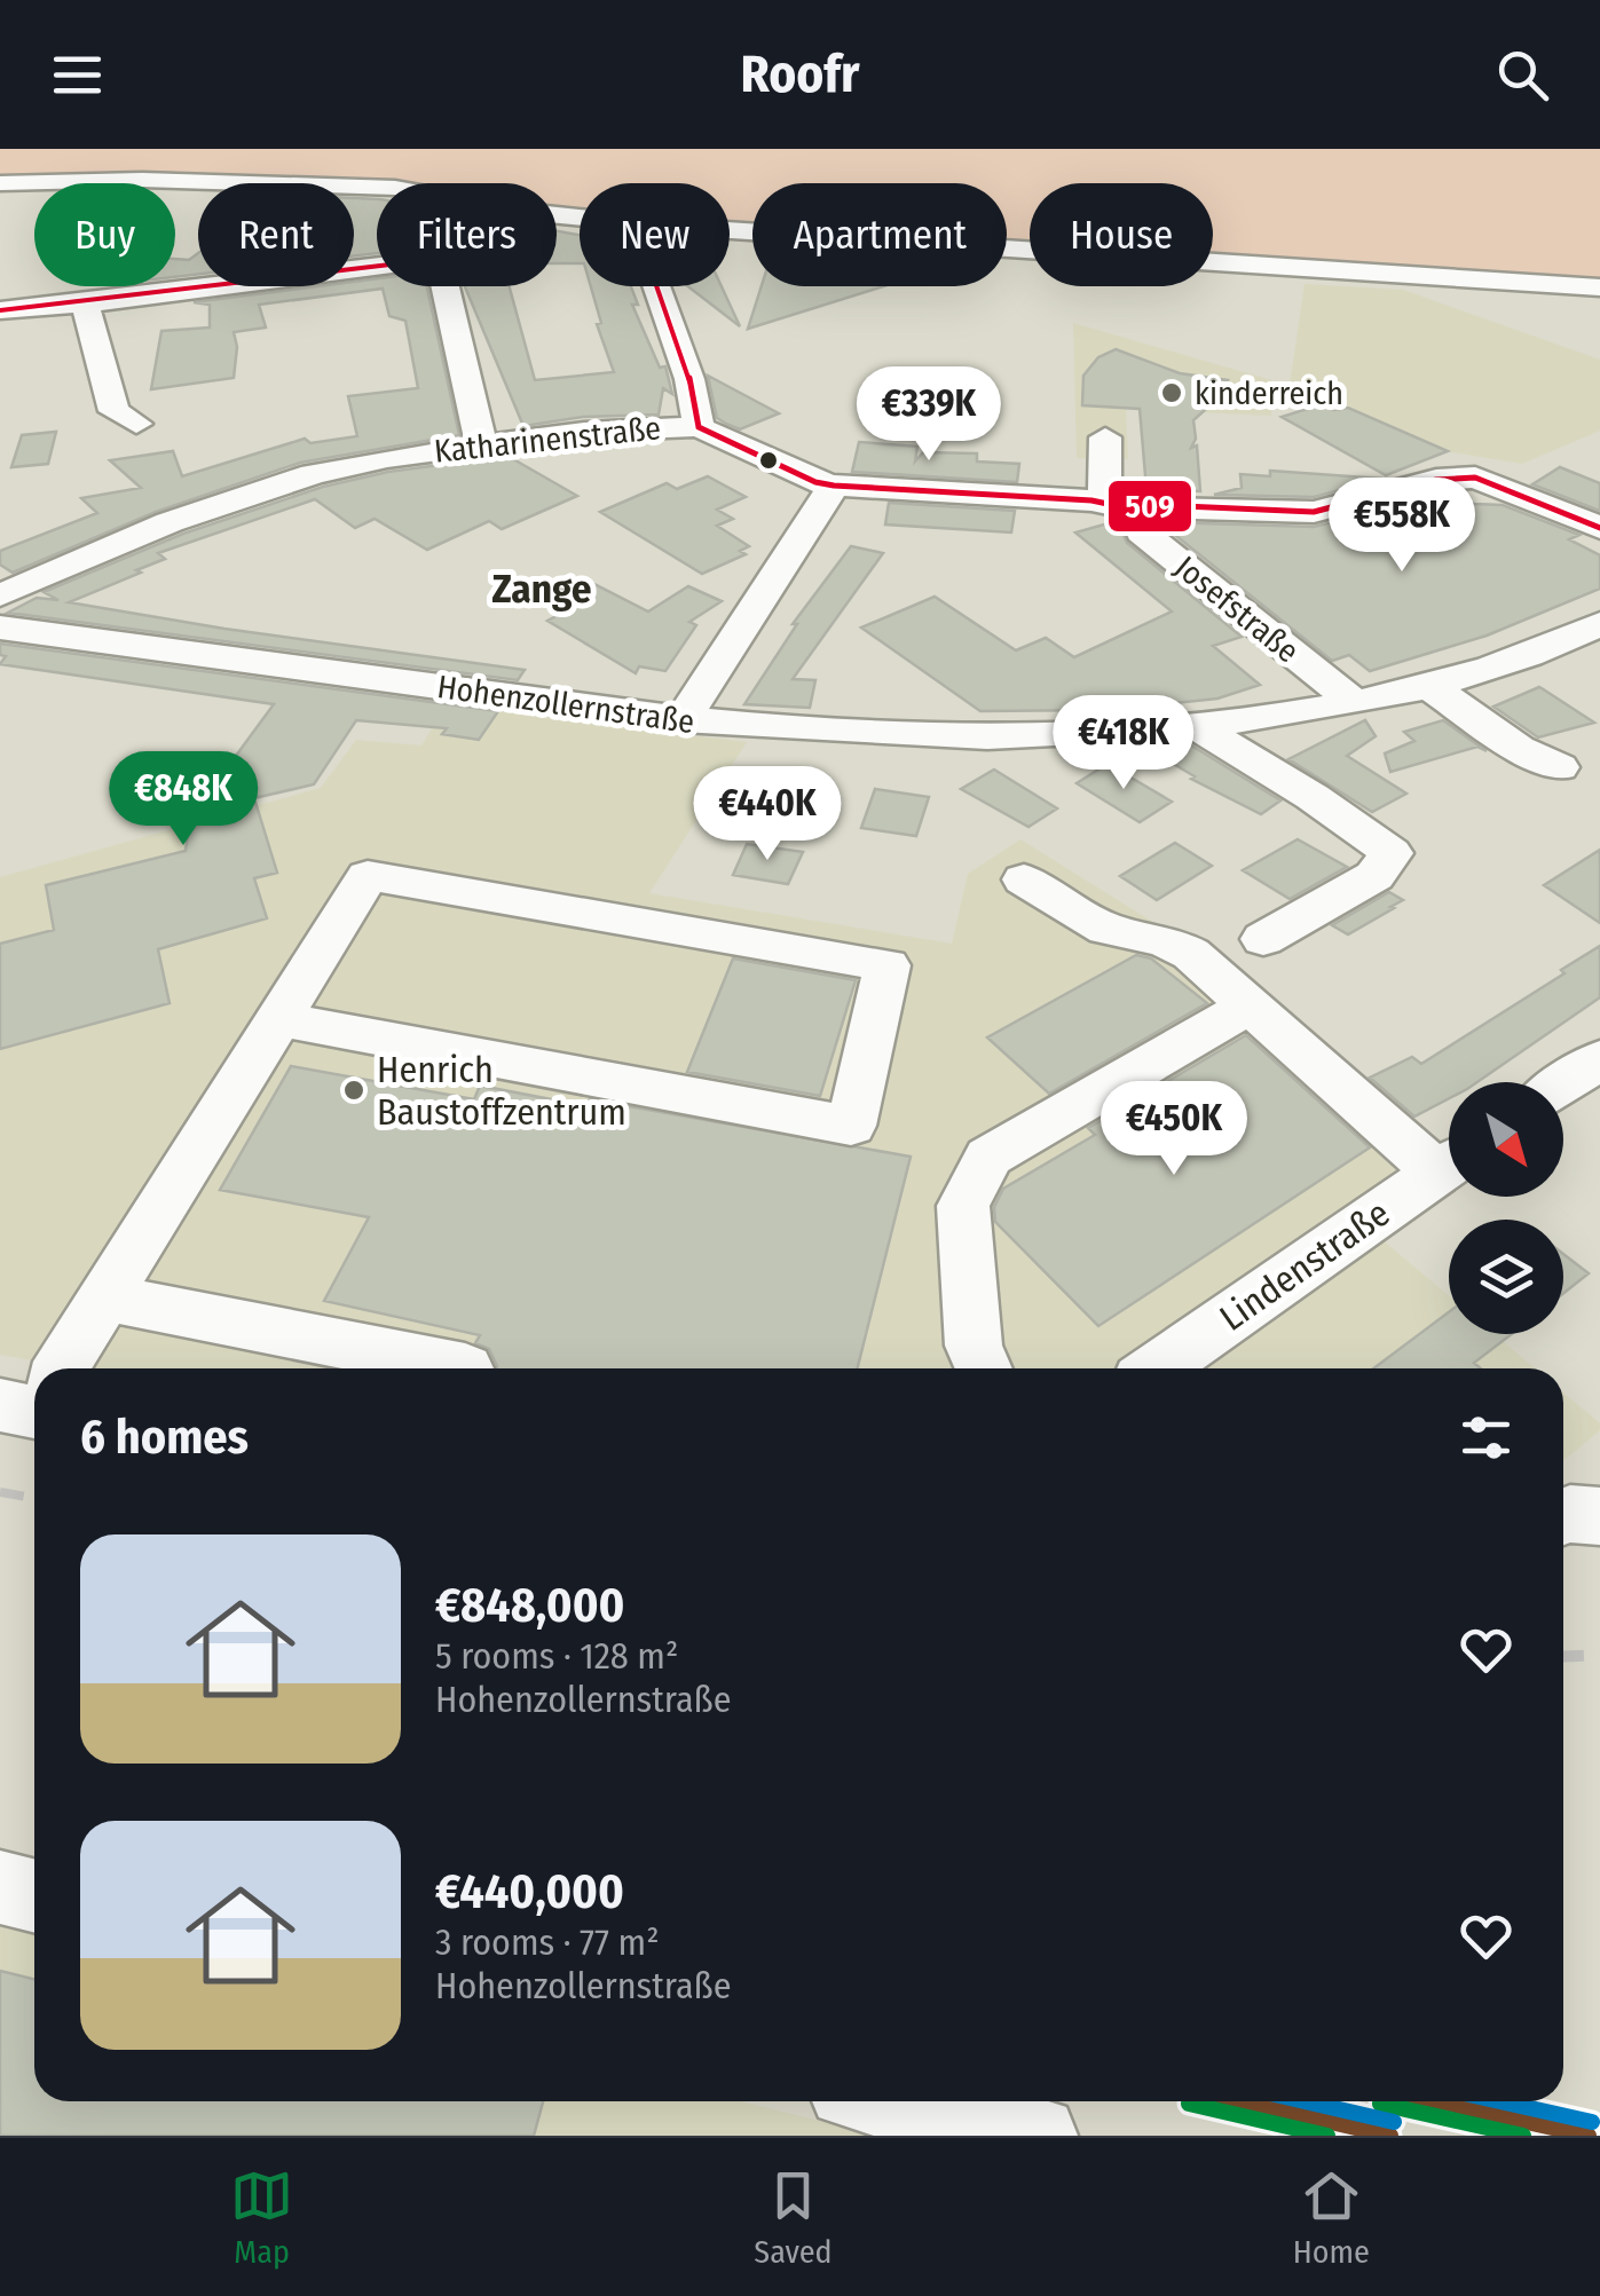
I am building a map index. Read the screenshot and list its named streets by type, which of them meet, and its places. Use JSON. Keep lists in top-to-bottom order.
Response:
{
  "streets": {
    "street": [
      "Katharinenstraße",
      "Josefstraße",
      "Hohenzollernstraße",
      "Lindenstraße"
    ]
  },
  "crossings": [
    ["Katharinenstraße", "Josefstraße"],
    ["Josefstraße", "Hohenzollernstraße"]
  ],
  "districts": ["Zange"],
  "places": ["kinderreich", "Henrich Baustoffzentrum"],
  "lines": ["transit line 509"],
  "north": "bottom right",
  "page": {
    "header": "Roofr",
    "chip": [
      "Buy",
      "Rent",
      "Filters",
      "New",
      "Apartment",
      "House"
    ],
    "price": [
      "€339K",
      "€558K",
      "€418K",
      "€848K",
      "€440K",
      "€450K"
    ],
    "heading": "6 homes",
    "list": [
      {
        "name": "€848,000",
        "note": "5 rooms · 128 m² · Hohenzollernstraße"
      },
      {
        "name": "€440,000",
        "note": "3 rooms · 77 m² · Hohenzollernstraße"
      }
    ],
    "tabs": ["Map", "Saved", "Home"]
  }
}
